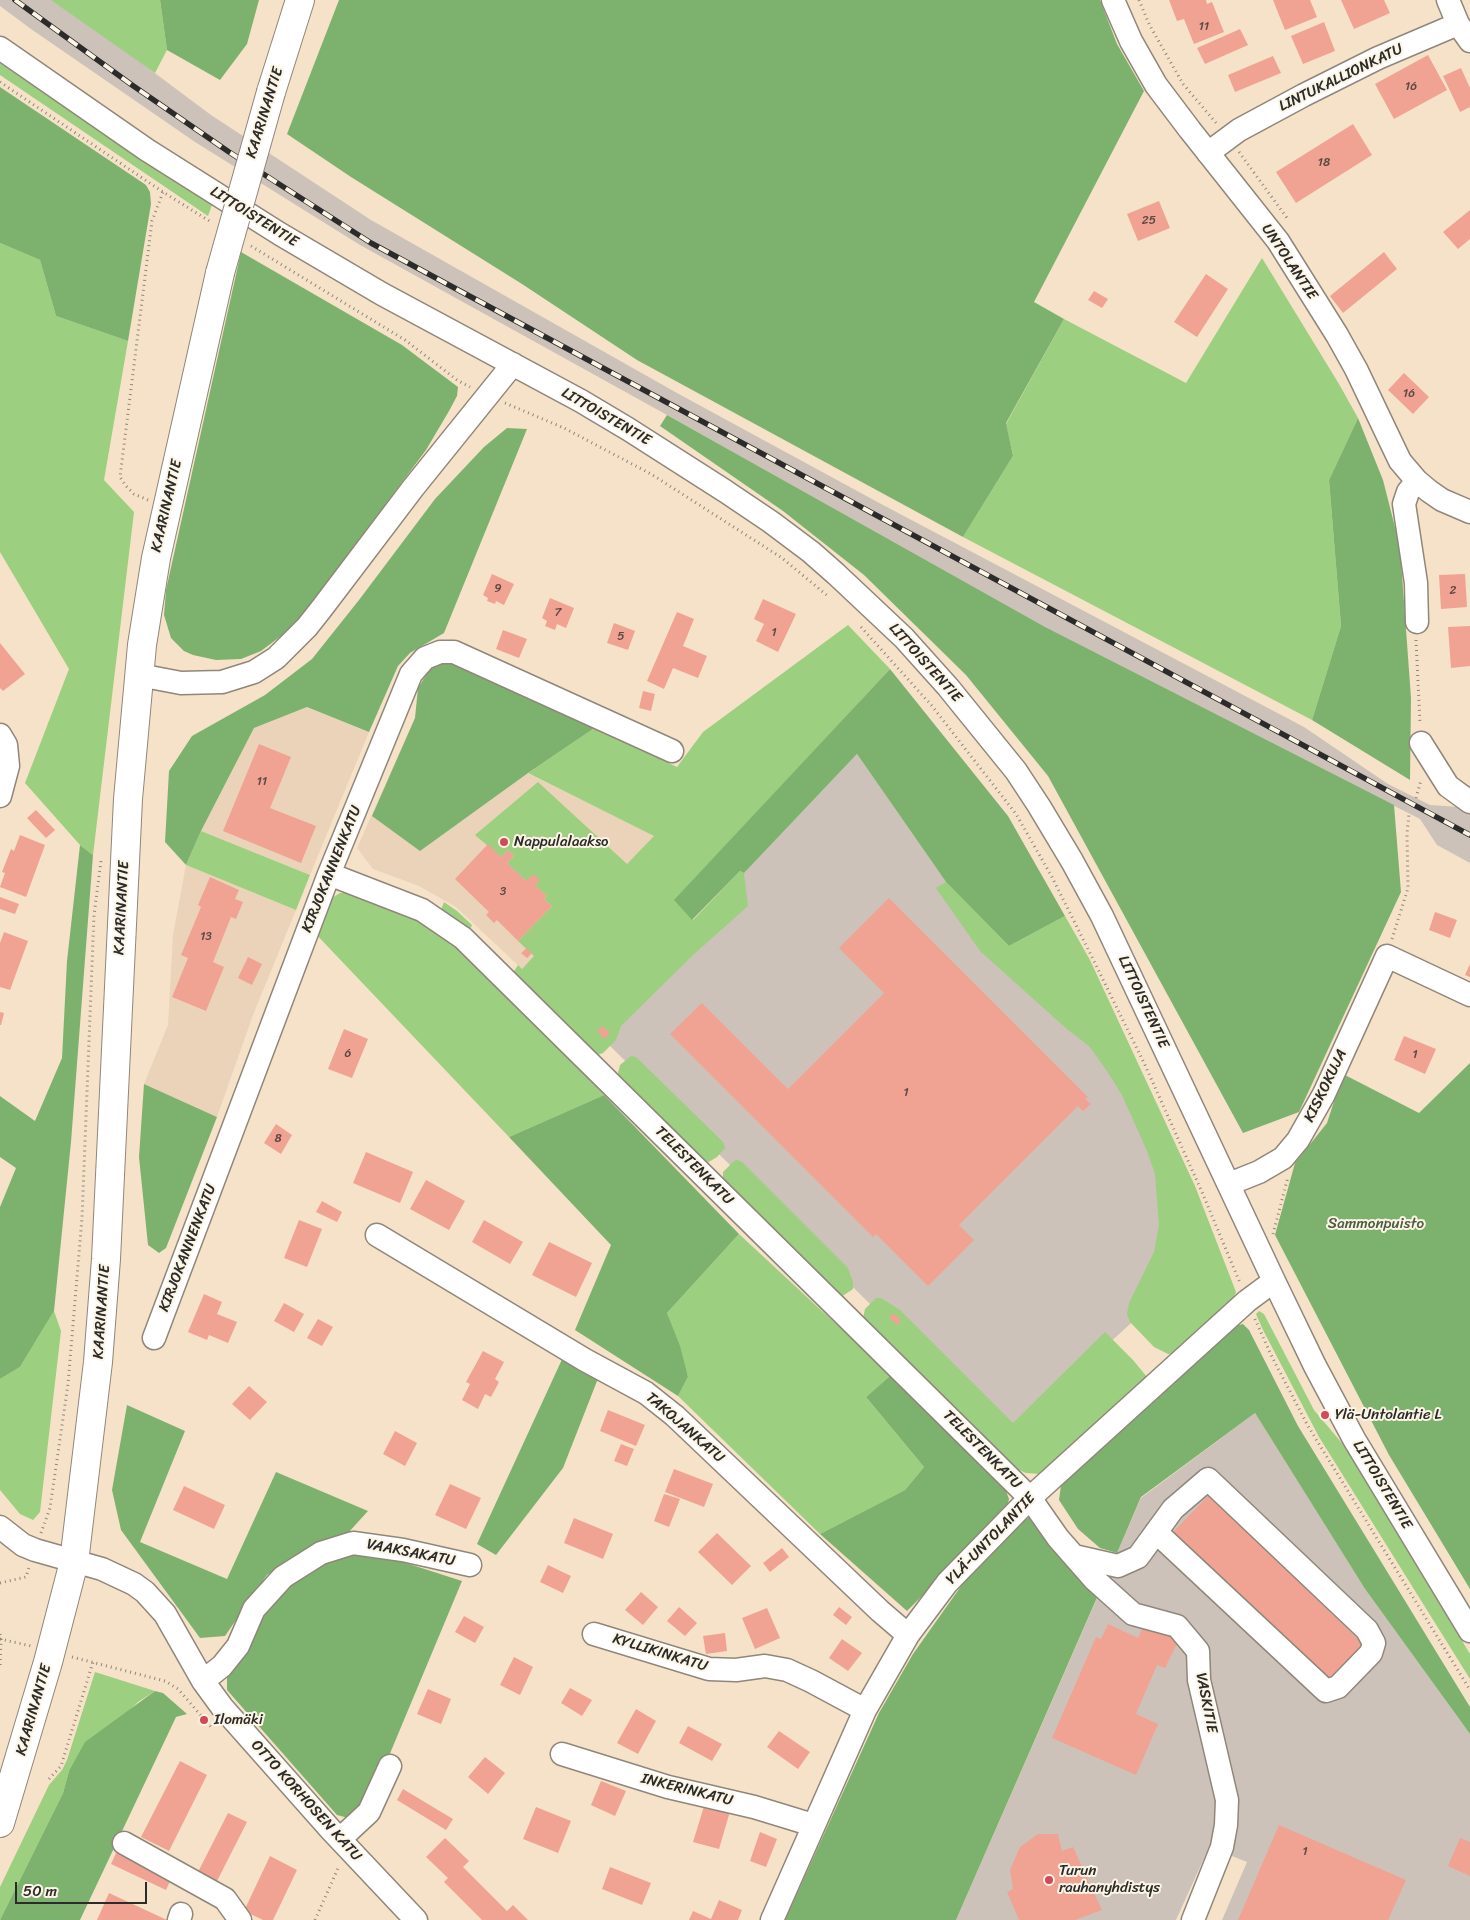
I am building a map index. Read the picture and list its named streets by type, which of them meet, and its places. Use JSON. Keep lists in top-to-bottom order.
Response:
{
  "streets": {
    "main road": ["KAARINANTIE"],
    "street": [
      "LINTUKALLIONKATU",
      "LITTOISTENTIE",
      "UNTOLANTIE",
      "KIRJOKANNENKATU",
      "KISKOKUJA",
      "TELESTENKATU",
      "TAKOJANKATU",
      "YLÄ-UNTOLANTIE",
      "VAAKSAKATU",
      "KYLLIKINKATU",
      "VASKITIE",
      "INKERINKATU",
      "OTTO KORHOSEN KATU"
    ]
  },
  "crossings": [
    ["LINTUKALLIONKATU", "UNTOLANTIE"],
    ["KAARINANTIE", "OTTO KORHOSEN KATU"],
    ["LITTOISTENTIE", "KISKOKUJA"],
    ["LITTOISTENTIE", "YLÄ-UNTOLANTIE"],
    ["KIRJOKANNENKATU", "TELESTENKATU"],
    ["TELESTENKATU", "YLÄ-UNTOLANTIE"],
    ["TELESTENKATU", "VASKITIE"],
    ["TAKOJANKATU", "YLÄ-UNTOLANTIE"],
    ["YLÄ-UNTOLANTIE", "KYLLIKINKATU"],
    ["YLÄ-UNTOLANTIE", "VASKITIE"],
    ["YLÄ-UNTOLANTIE", "INKERINKATU"],
    ["VAAKSAKATU", "OTTO KORHOSEN KATU"]
  ],
  "parks": ["Sammonpuisto"],
  "places": [
    "Nappulalaakso",
    "Ylä-Untolantie L",
    "Ilomäki",
    "Turun rauhanyhdistys"
  ],
  "house_numbers": [
    "11",
    "16",
    "18",
    "25",
    "16",
    "9",
    "2",
    "7",
    "1",
    "5",
    "11",
    "3",
    "13",
    "6",
    "1",
    "1",
    "8",
    "1"
  ],
  "scale_bar": "50 m"
}
